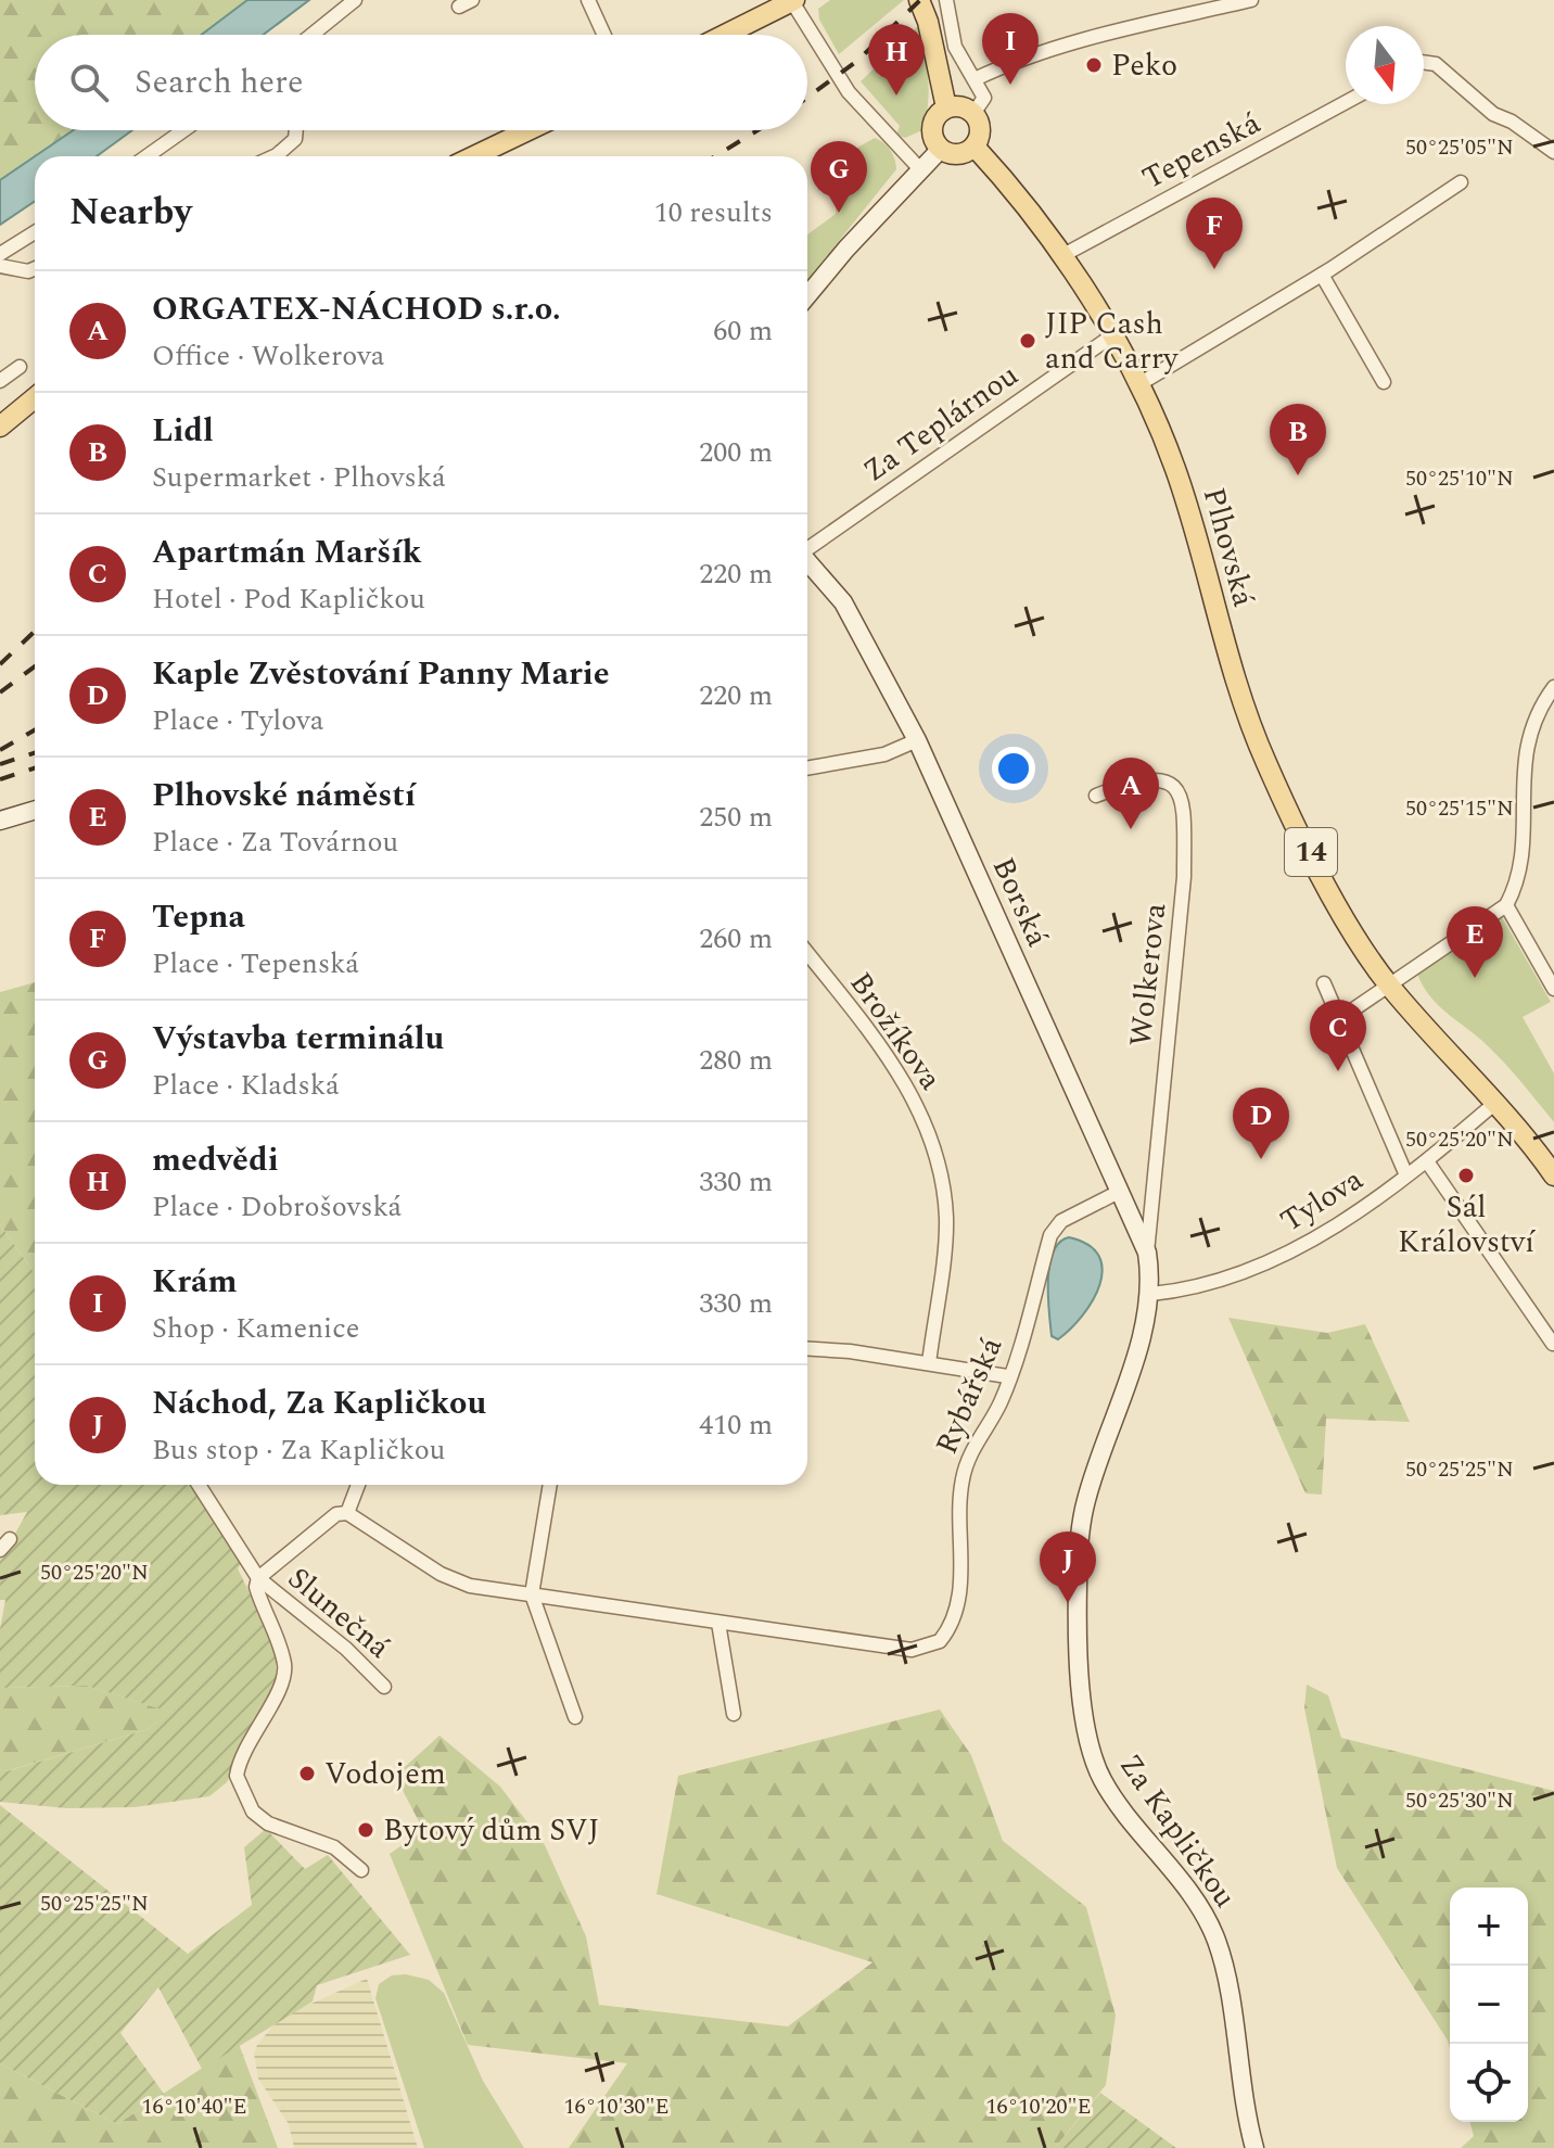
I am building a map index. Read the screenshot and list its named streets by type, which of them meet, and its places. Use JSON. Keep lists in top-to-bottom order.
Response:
{
  "streets": {
    "main road": ["Plhovská", "14"],
    "street": [
      "Tepenská",
      "Za Teplárnou",
      "Borská",
      "Wolkerova",
      "Brožíkova",
      "Tylova",
      "Rybářská",
      "Slunečná",
      "Za Kapličkou"
    ]
  },
  "crossings": [
    ["Tepenská", "Plhovská"],
    ["Za Teplárnou", "Plhovská"],
    ["Plhovská", "14"],
    ["14", "Tylova"],
    ["Borská", "Wolkerova"],
    ["Borská", "Tylova"],
    ["Borská", "Rybářská"],
    ["Borská", "Za Kapličkou"],
    ["Tylova", "Za Kapličkou"],
    ["Rybářská", "Slunečná"]
  ],
  "places": [
    "Peko",
    "JIP Cash and Carry",
    "Sál Království",
    "Vodojem",
    "Bytový dům SVJ"
  ],
  "north": "bottom",
  "page": {
    "pins": [
      "I",
      "H",
      "G",
      "F",
      "B",
      "A",
      "E",
      "C",
      "D",
      "J"
    ],
    "search": "Search here",
    "heading": ["Nearby", "10 results"],
    "list": [
      {
        "mark": "A",
        "name": "ORGATEX-NÁCHOD s.r.o.",
        "note": "Office · Wolkerova",
        "value": "60 m"
      },
      {
        "mark": "B",
        "name": "Lidl",
        "note": "Supermarket · Plhovská",
        "value": "200 m"
      },
      {
        "mark": "C",
        "name": "Apartmán Maršík",
        "note": "Hotel · Pod Kapličkou",
        "value": "220 m"
      },
      {
        "mark": "D",
        "name": "Kaple Zvěstování Panny Marie",
        "note": "Place · Tylova",
        "value": "220 m"
      },
      {
        "mark": "E",
        "name": "Plhovské náměstí",
        "note": "Place · Za Továrnou",
        "value": "250 m"
      },
      {
        "mark": "F",
        "name": "Tepna",
        "note": "Place · Tepenská",
        "value": "260 m"
      },
      {
        "mark": "G",
        "name": "Výstavba terminálu",
        "note": "Place · Kladská",
        "value": "280 m"
      },
      {
        "mark": "H",
        "name": "medvědi",
        "note": "Place · Dobrošovská",
        "value": "330 m"
      },
      {
        "mark": "I",
        "name": "Krám",
        "note": "Shop · Kamenice",
        "value": "330 m"
      },
      {
        "mark": "J",
        "name": "Náchod, Za Kapličkou",
        "note": "Bus stop · Za Kapličkou",
        "value": "410 m"
      }
    ],
    "map_buttons": ["+", "−"]
  },
  "coordinates": [
    "50°25'05\"N",
    "50°25'10\"N",
    "50°25'15\"N",
    "50°25'20\"N",
    "50°25'25\"N",
    "50°25'30\"N",
    "16°10'40\"E",
    "16°10'30\"E",
    "16°10'20\"E"
  ]
}
